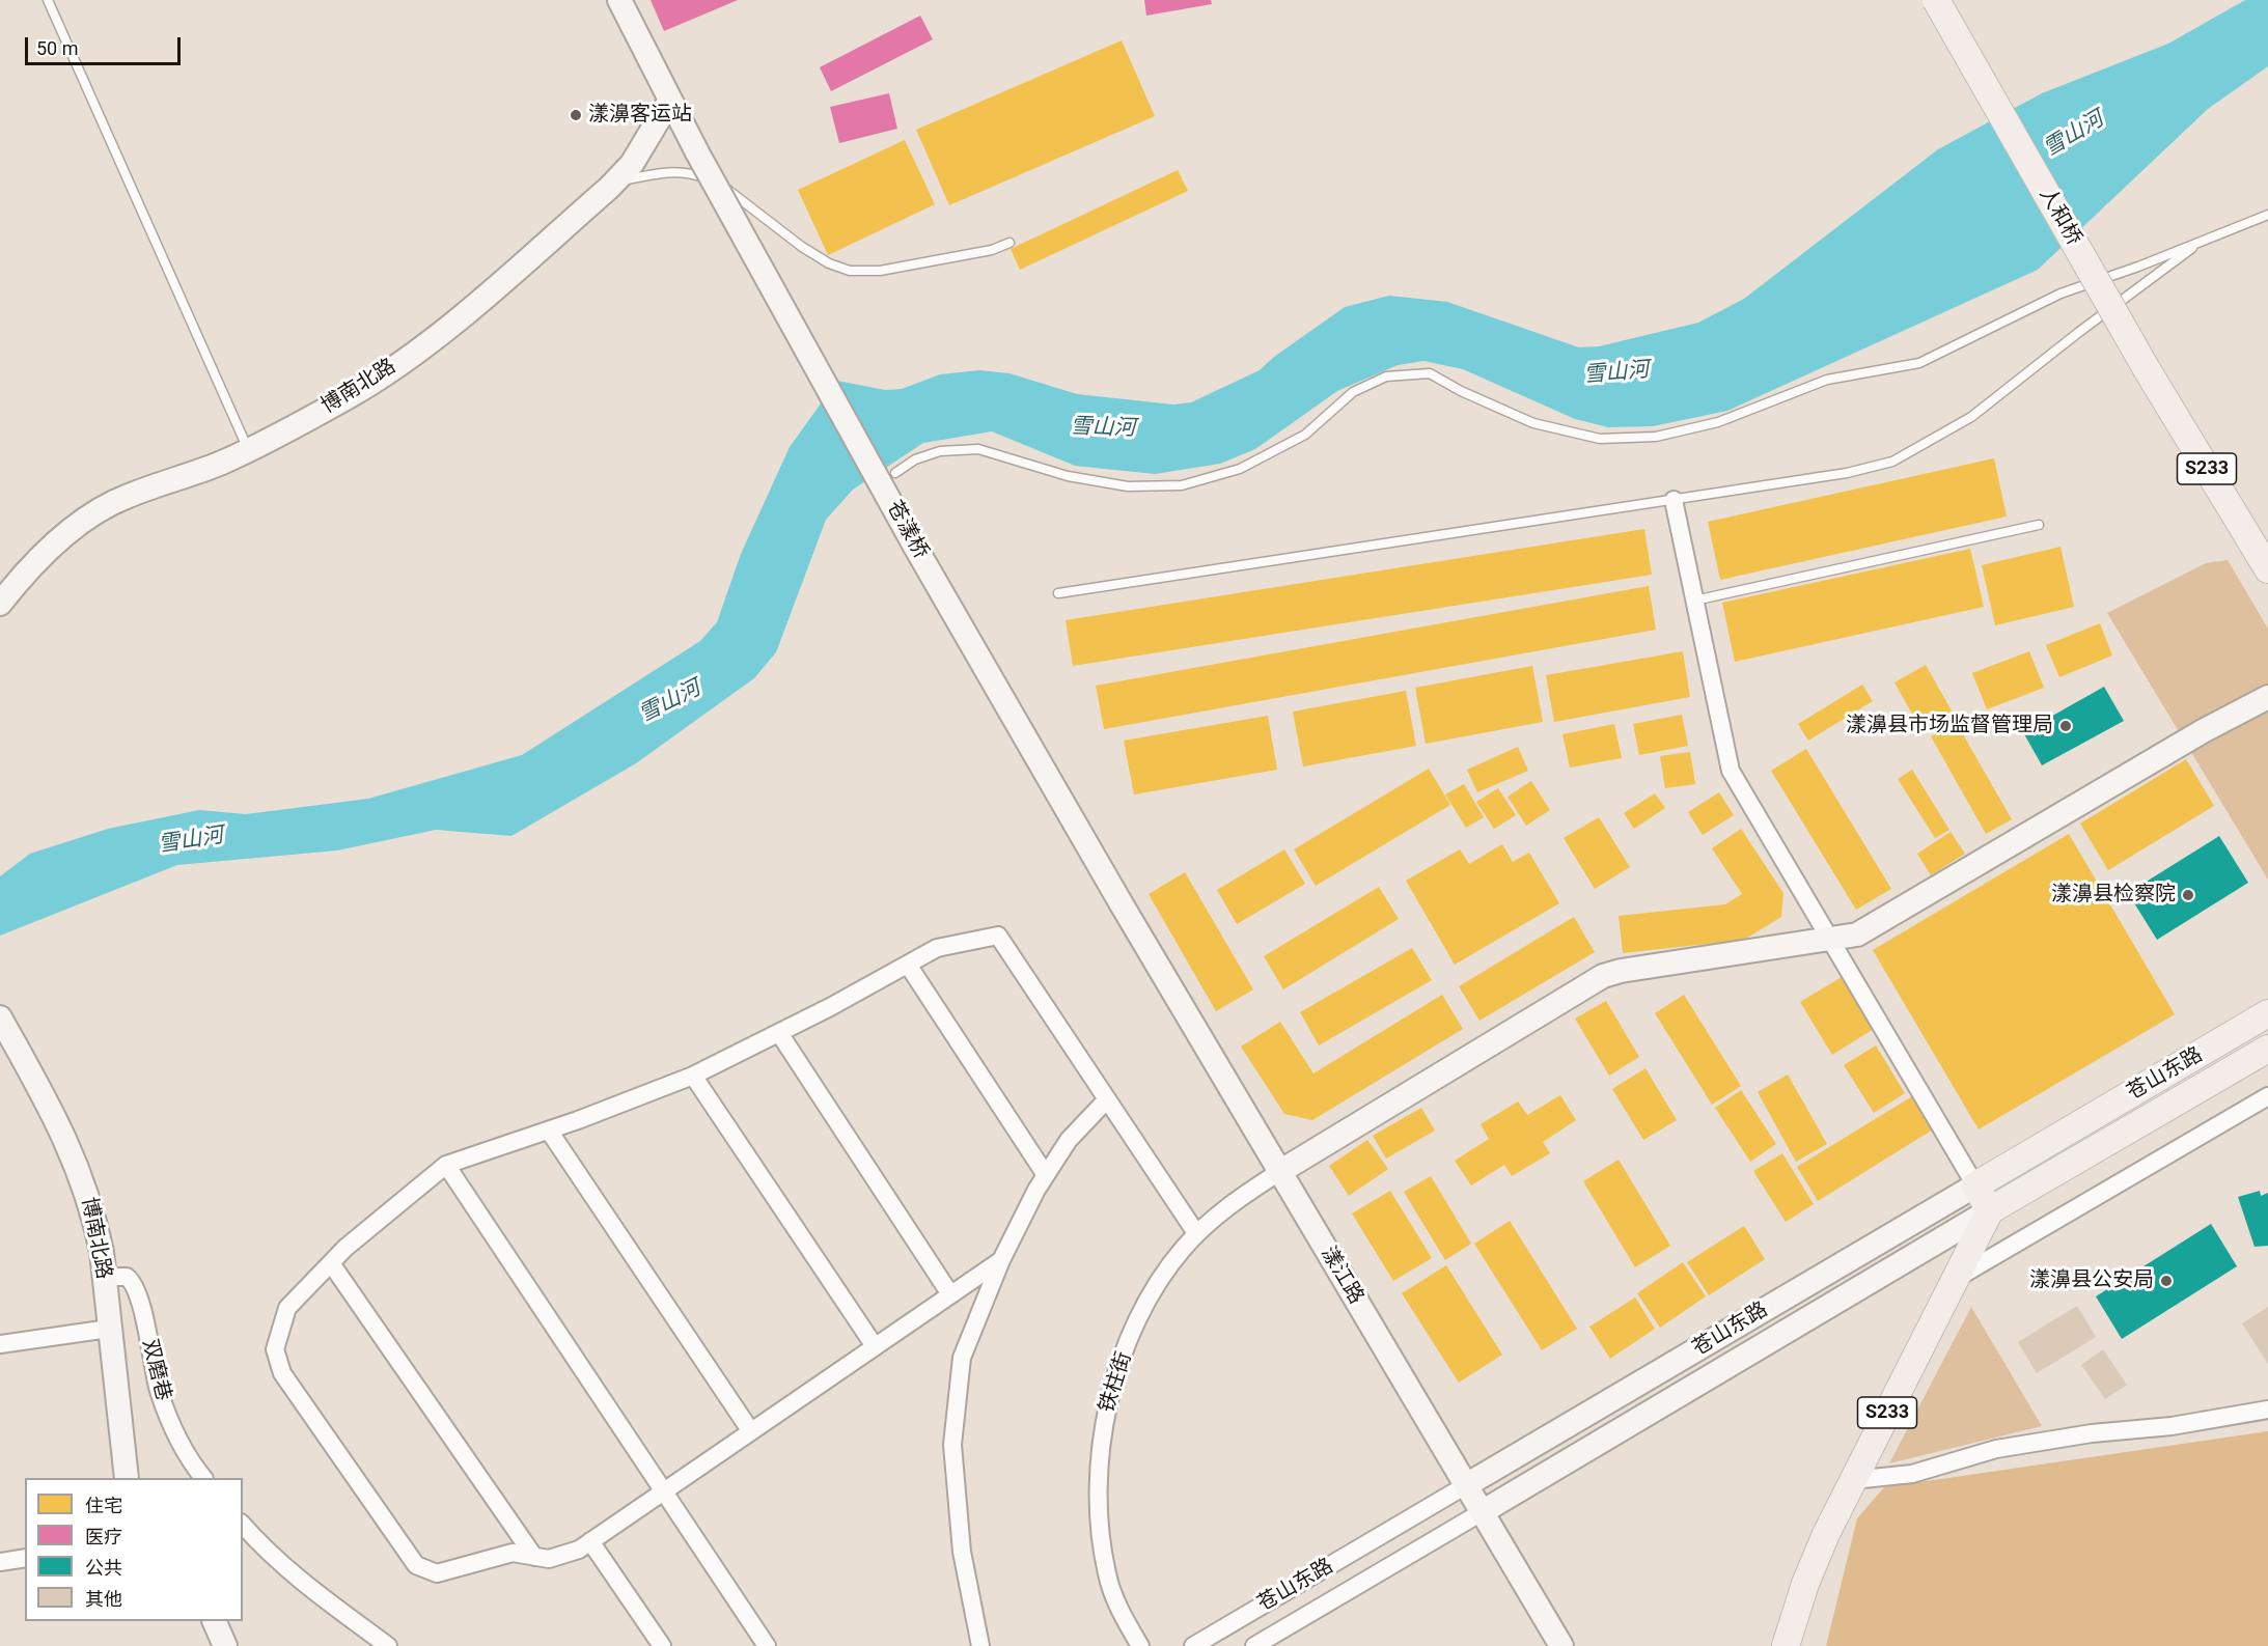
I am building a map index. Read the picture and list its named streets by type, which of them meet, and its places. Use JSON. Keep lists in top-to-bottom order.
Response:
{
  "streets": {
    "main road": [
      "人和桥",
      "博南北路",
      "S233",
      "苍漾桥",
      "苍山东路",
      "漾江路"
    ],
    "street": ["双磨巷", "铁柱街"]
  },
  "crossings": [
    ["博南北路", "苍漾桥"],
    ["博南北路", "双磨巷"],
    ["S233", "苍山东路"],
    ["苍漾桥", "漾江路"],
    ["苍山东路", "漾江路"],
    ["漾江路", "铁柱街"]
  ],
  "water": ["雪山河"],
  "places": [
    "漾濞客运站",
    "漾濞县市场监督管理局",
    "漾濞县检察院",
    "漾濞县公安局"
  ],
  "legend": [
    "住宅",
    "医疗",
    "公共",
    "其他"
  ],
  "scale_bar": "50 m"
}
